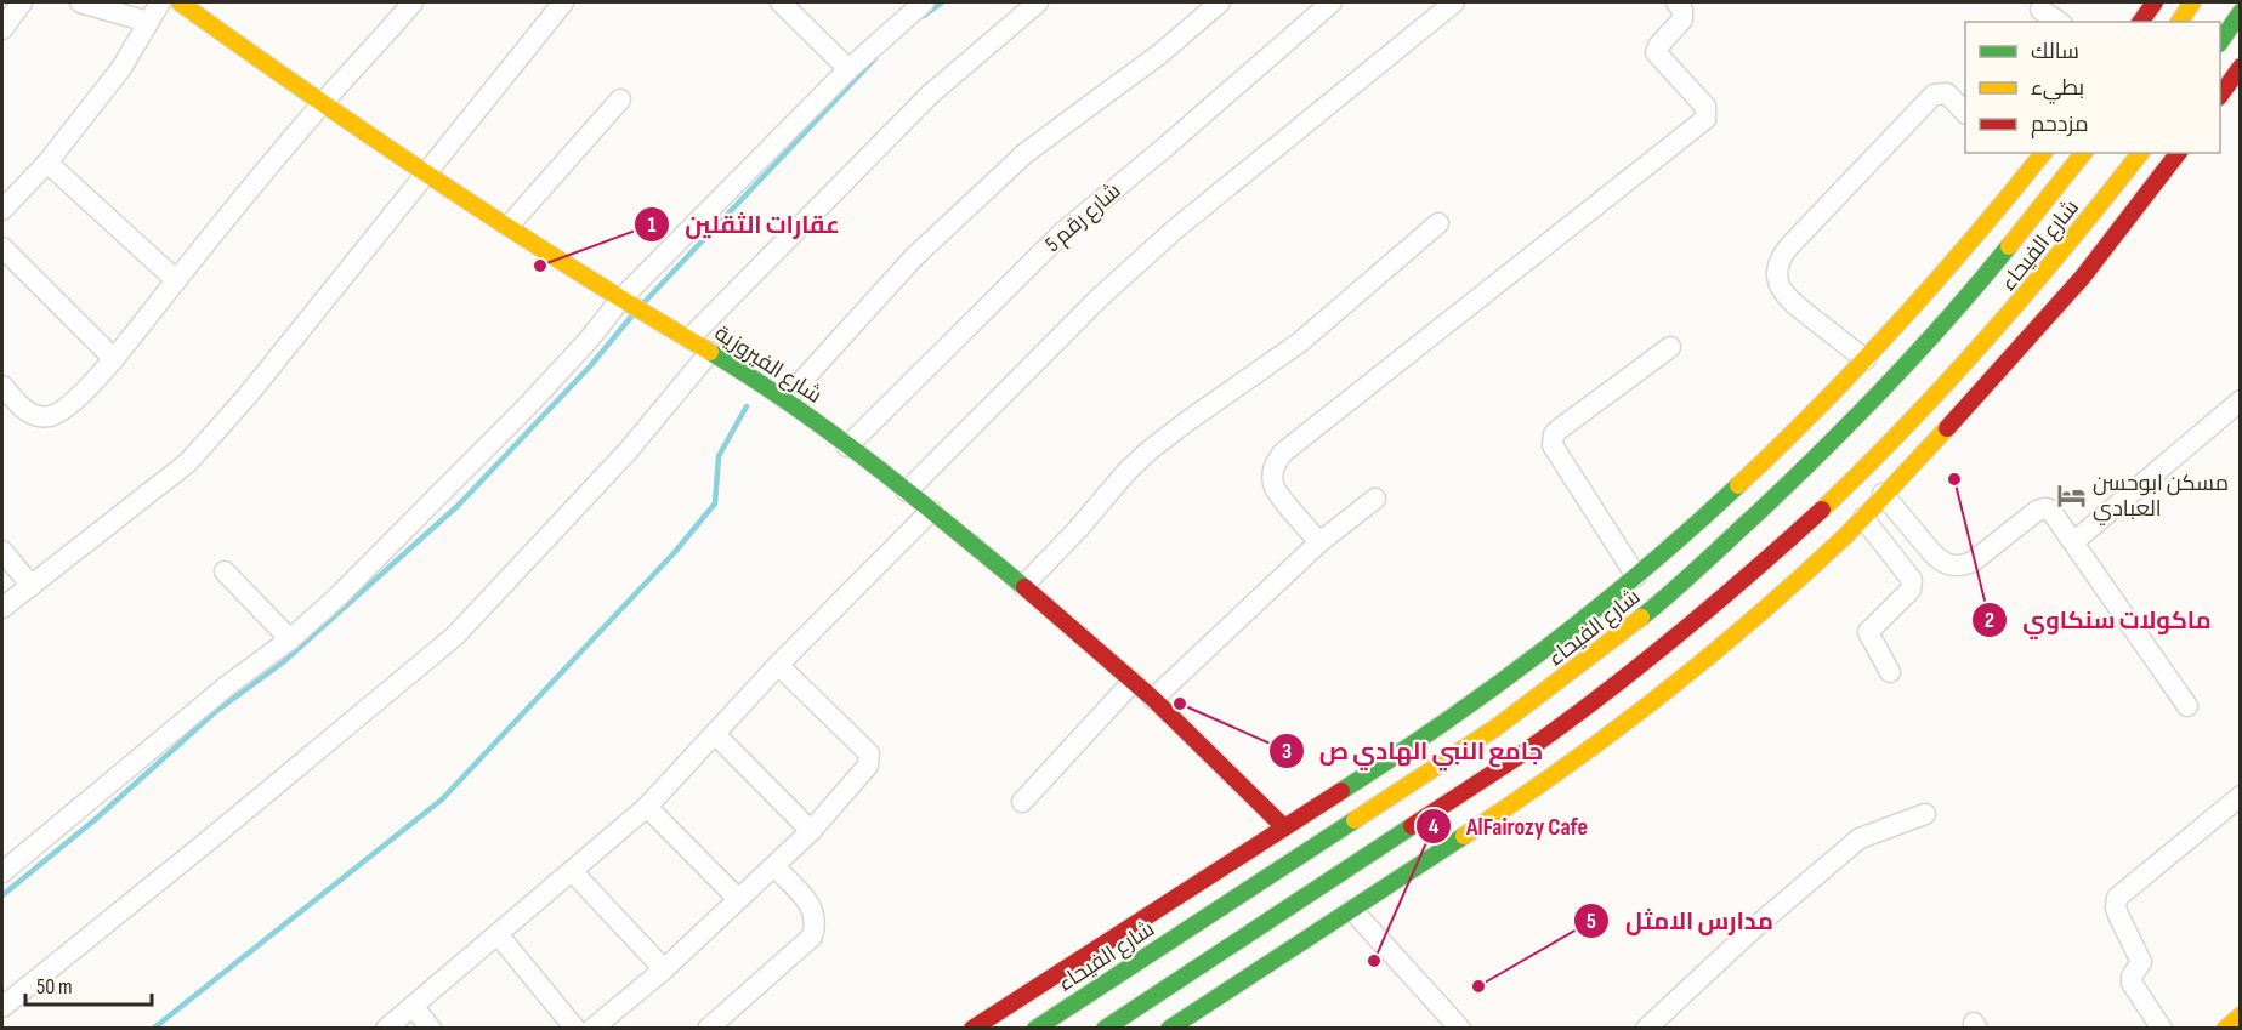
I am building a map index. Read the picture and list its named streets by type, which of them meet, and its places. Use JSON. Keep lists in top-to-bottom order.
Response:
{
  "streets": {
    "main road": ["شارع الفيحاء", "شارع الفيروزية"],
    "street": ["شارع رقم 5"]
  },
  "crossings": [
    ["شارع رقم 5", "شارع الفيروزية"]
  ],
  "places": {
    "other": [
      "عقارات الثقلين",
      "ماكولات سنكاوي",
      "جامع النبي الهادي ص",
      "AlFairozy Cafe",
      "مدارس الامثل"
    ],
    "hotel": ["مسكن ابوحسن العبادي"]
  },
  "legend": ["سالك", "بطيء", "مزدحم"],
  "scale_bar": "50 m"
}
